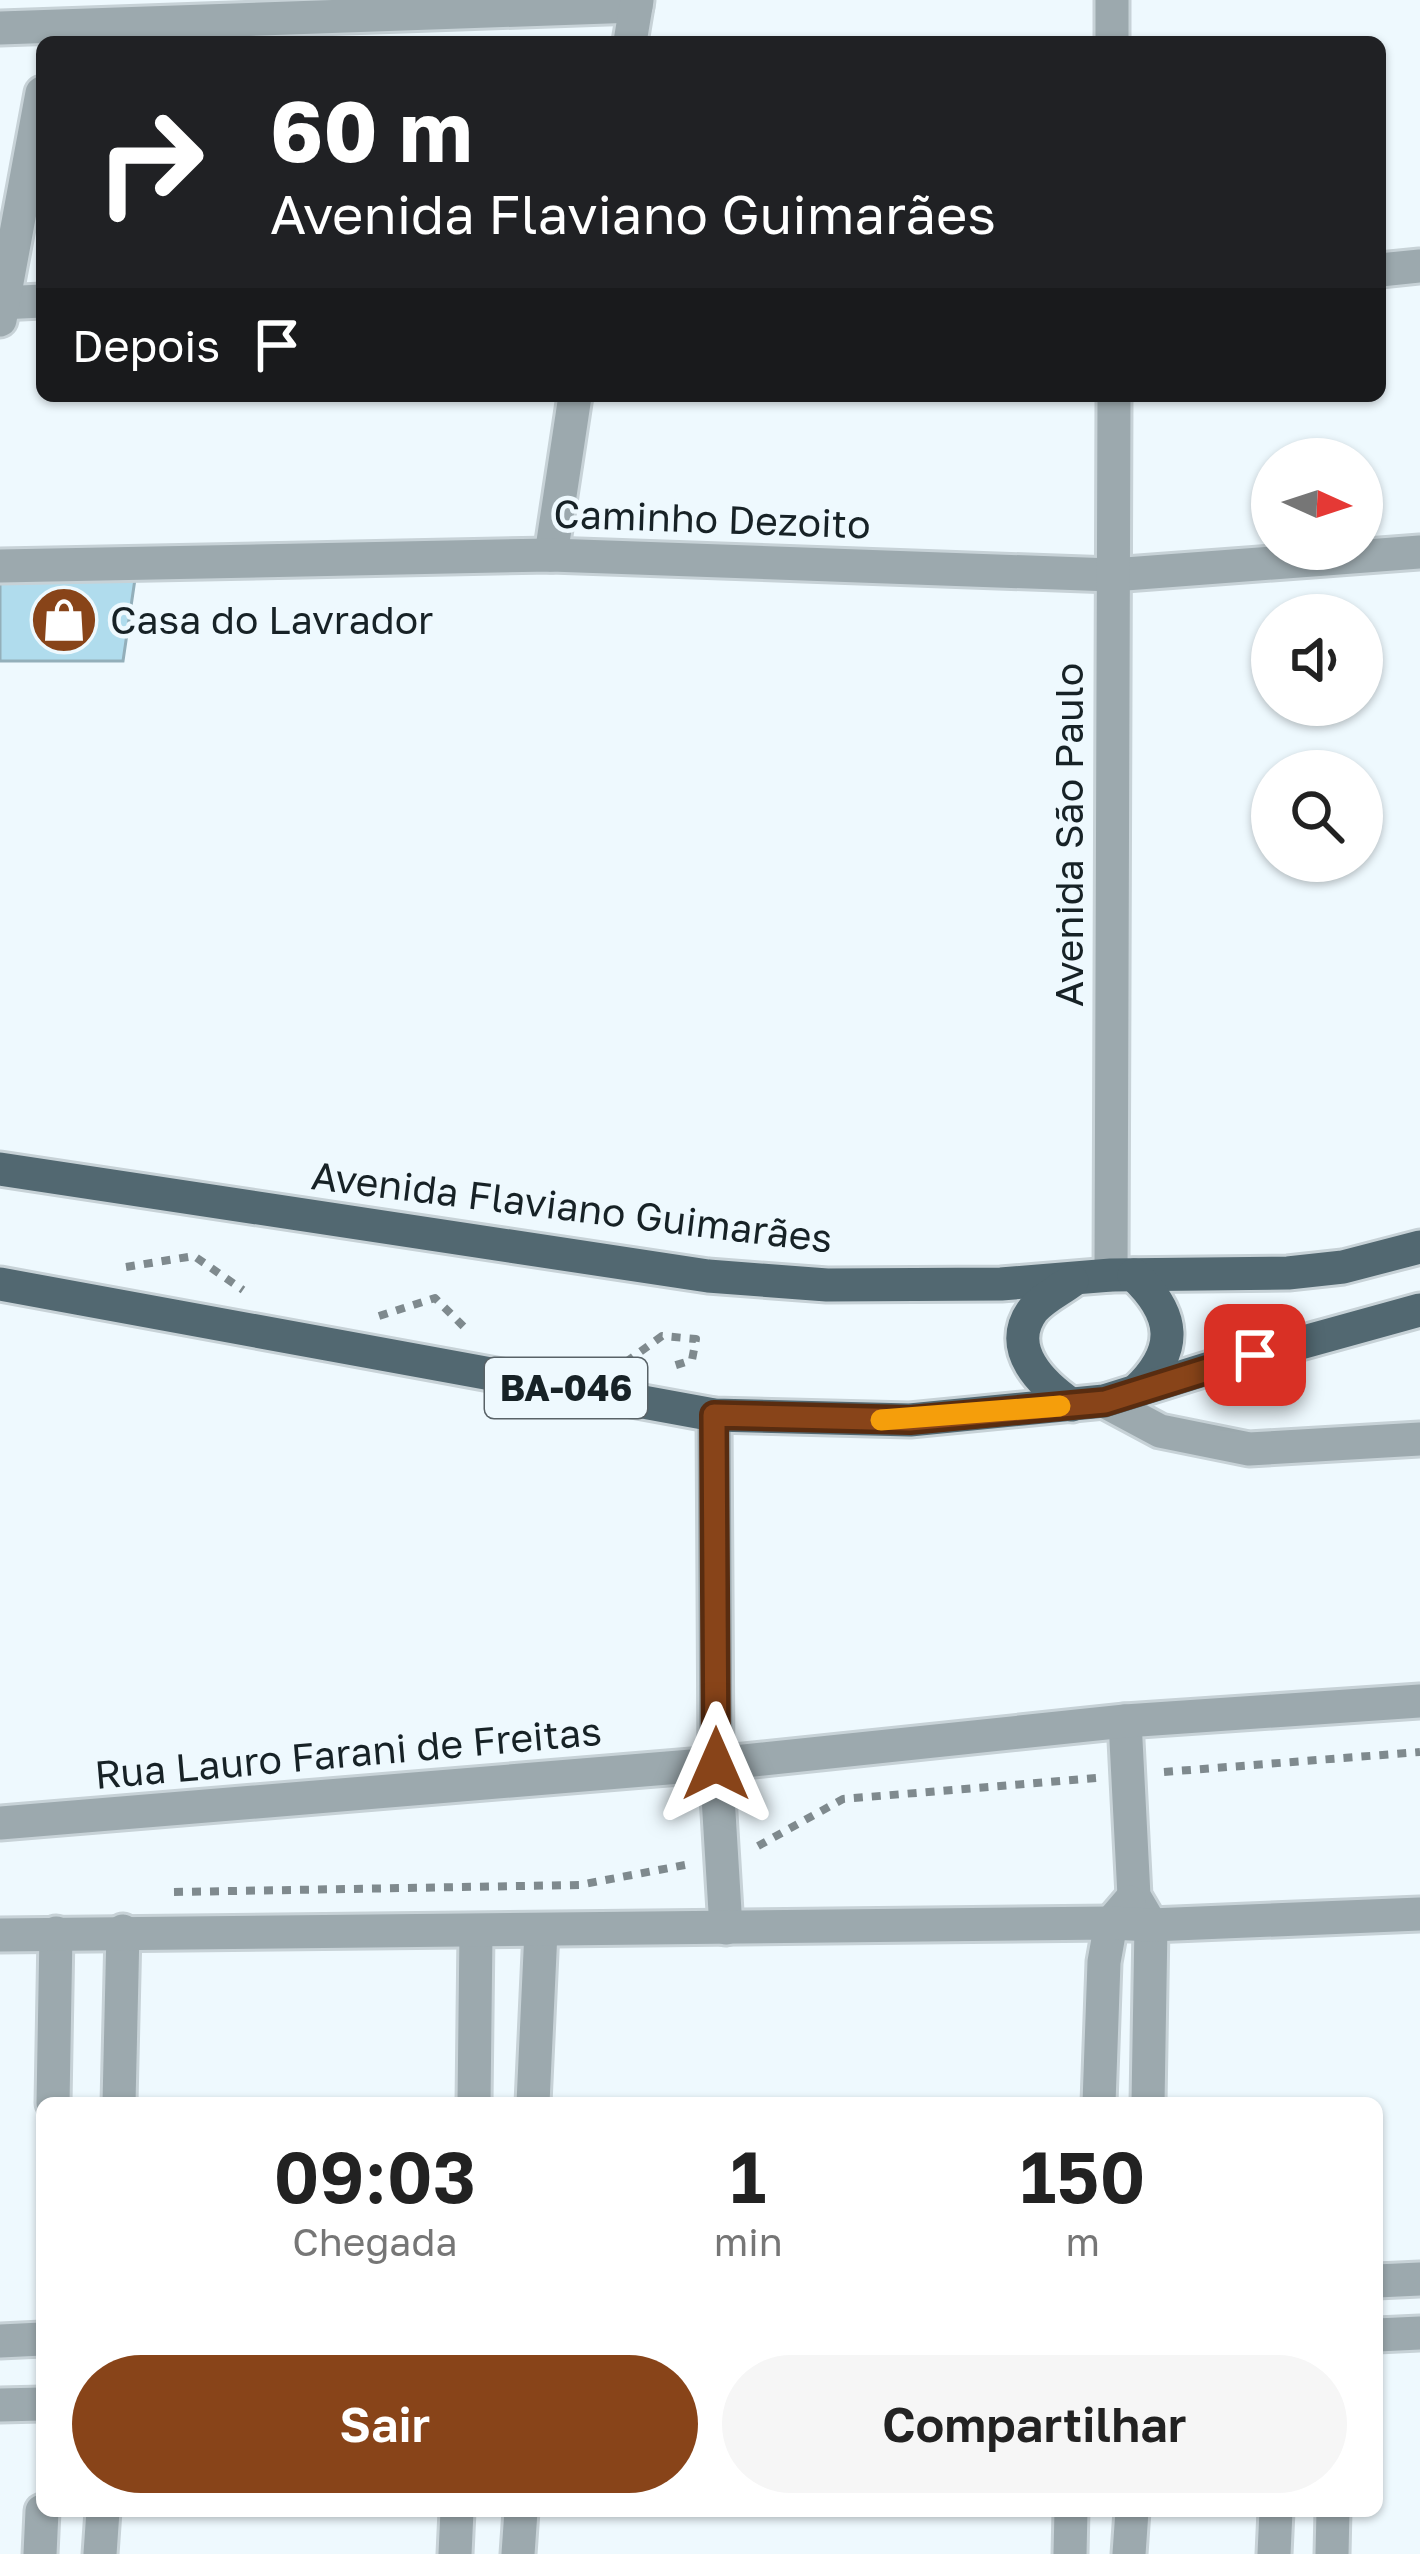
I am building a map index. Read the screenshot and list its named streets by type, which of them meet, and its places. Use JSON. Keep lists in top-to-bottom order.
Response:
{
  "streets": {
    "main road": ["Avenida Flaviano Guimarães", "BA-046"],
    "street": ["Caminho Dezoito", "Avenida São Paulo", "Rua Lauro Farani de Freitas"]
  },
  "crossings": [
    ["Caminho Dezoito", "Avenida São Paulo"],
    ["Avenida São Paulo", "Avenida Flaviano Guimarães"],
    ["Avenida São Paulo", "BA-046"],
    ["Avenida Flaviano Guimarães", "BA-046"]
  ],
  "places": {
    "shop": ["Casa do Lavrador"]
  },
  "north": "right",
  "page": {
    "turn": ["60 m", "Avenida Flaviano Guimarães"],
    "then": "Depois",
    "eta": [
      "09:03",
      "Chegada",
      "1",
      "min",
      "150",
      "m"
    ],
    "buttons": ["Sair", "Compartilhar"]
  }
}
